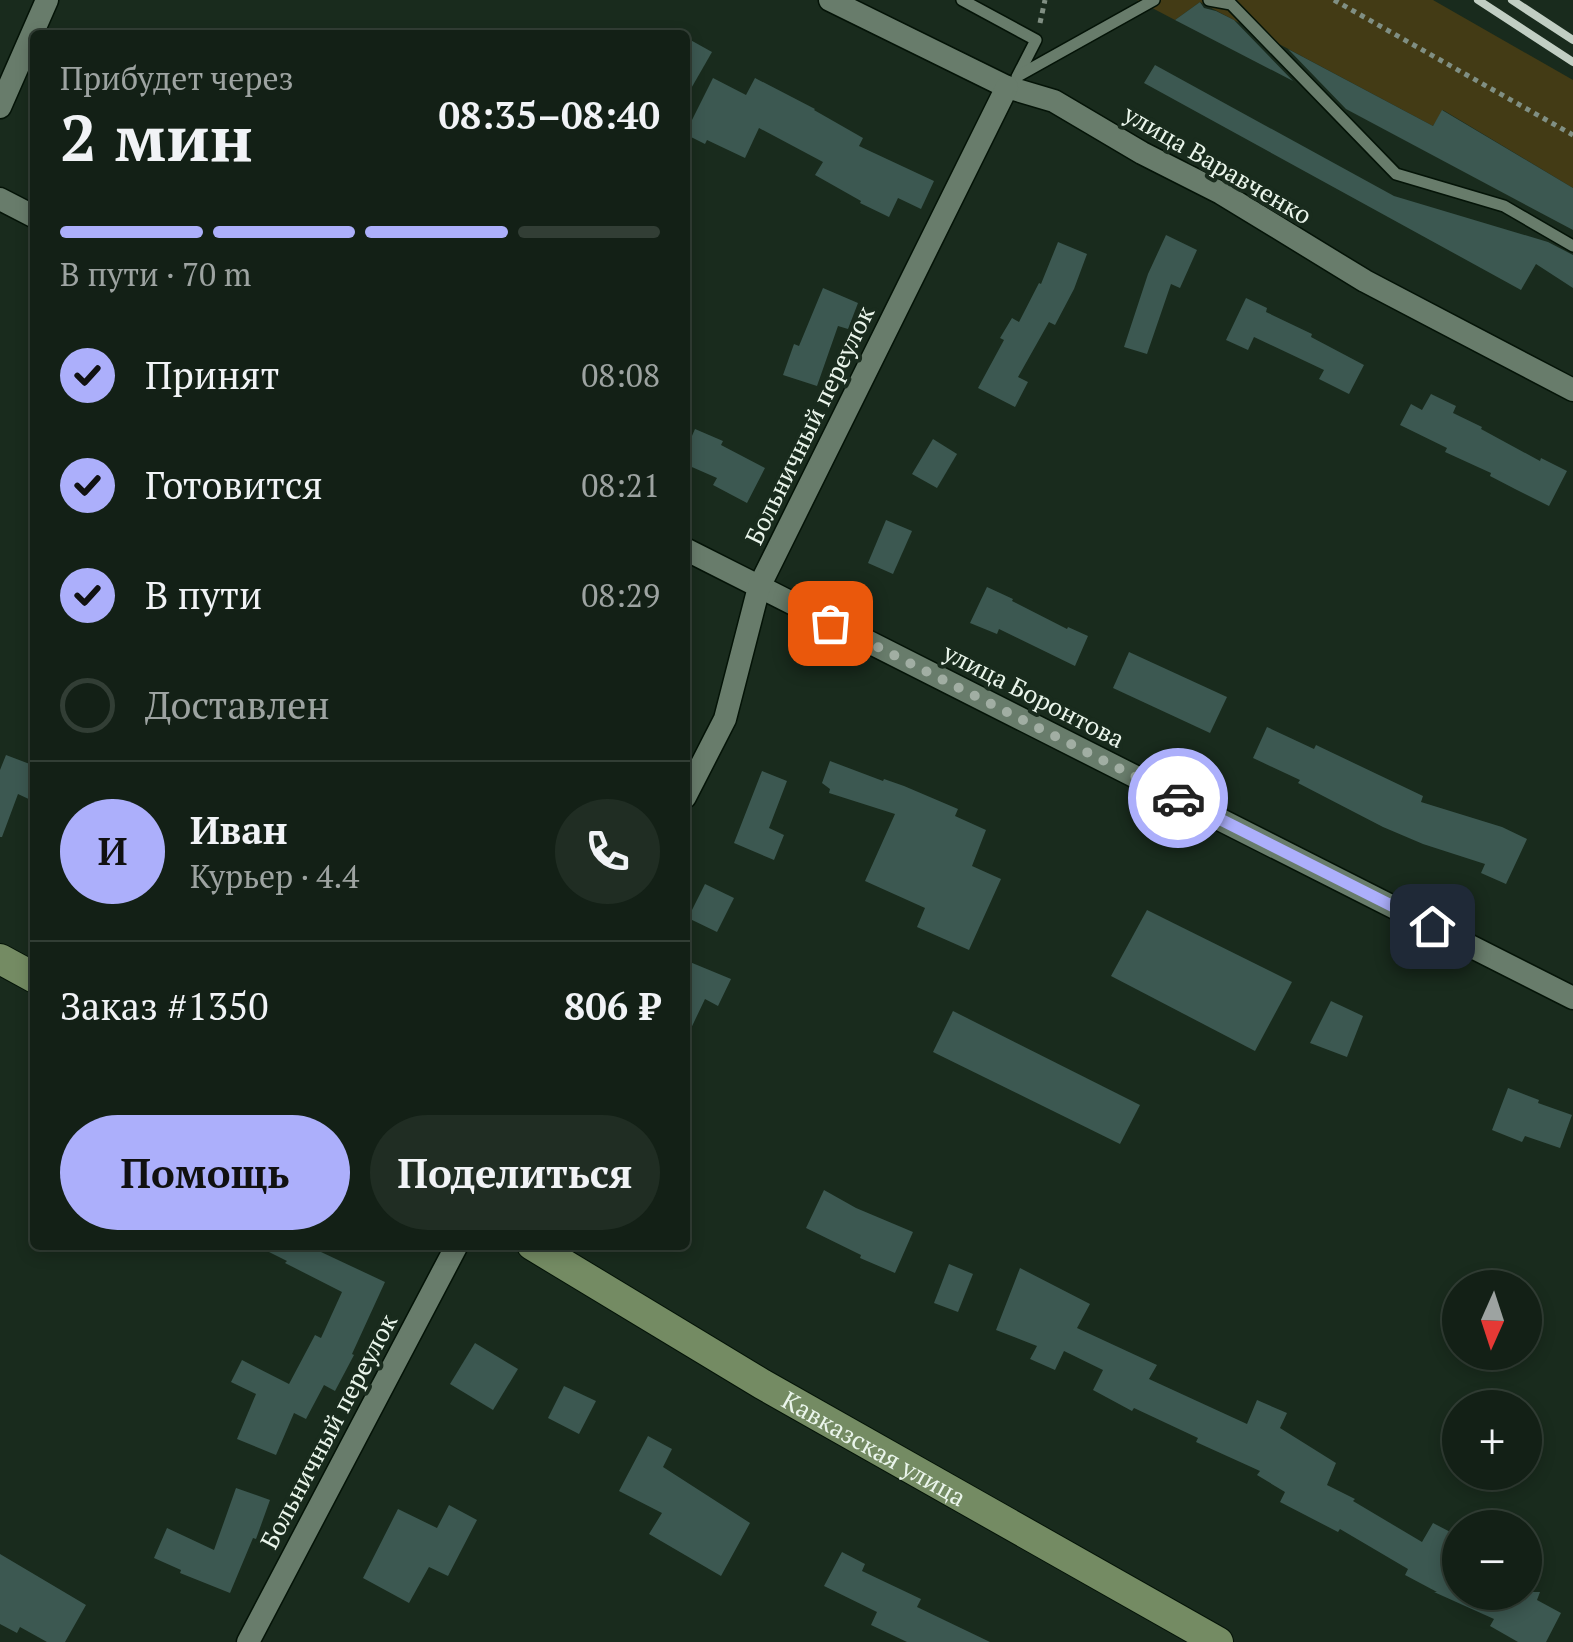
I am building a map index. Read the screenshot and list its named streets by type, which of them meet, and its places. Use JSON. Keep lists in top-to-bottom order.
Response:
{
  "streets": {
    "street": [
      "улица Варавченко",
      "Больничный переулок",
      "улица Боронтова",
      "Кавказская улица"
    ]
  },
  "crossings": [
    ["улица Варавченко", "Больничный переулок"],
    ["Больничный переулок", "улица Боронтова"]
  ],
  "north": "bottom",
  "page": {
    "heading": ["2 мин", "Прибудет через", "08:35–08:40"],
    "panel": [
      "Иван",
      "Курьер · 4.4",
      "Заказ #1350",
      "806 ₽"
    ],
    "bar": "В пути · 70 m",
    "list": [
      ["Принят", "08:08"],
      ["Готовится", "08:21"],
      ["В пути", "08:29"],
      "Доставлен"
    ],
    "round": "И",
    "buttons": ["Помощь", "Поделиться"],
    "map_buttons": ["+", "−"]
  }
}
